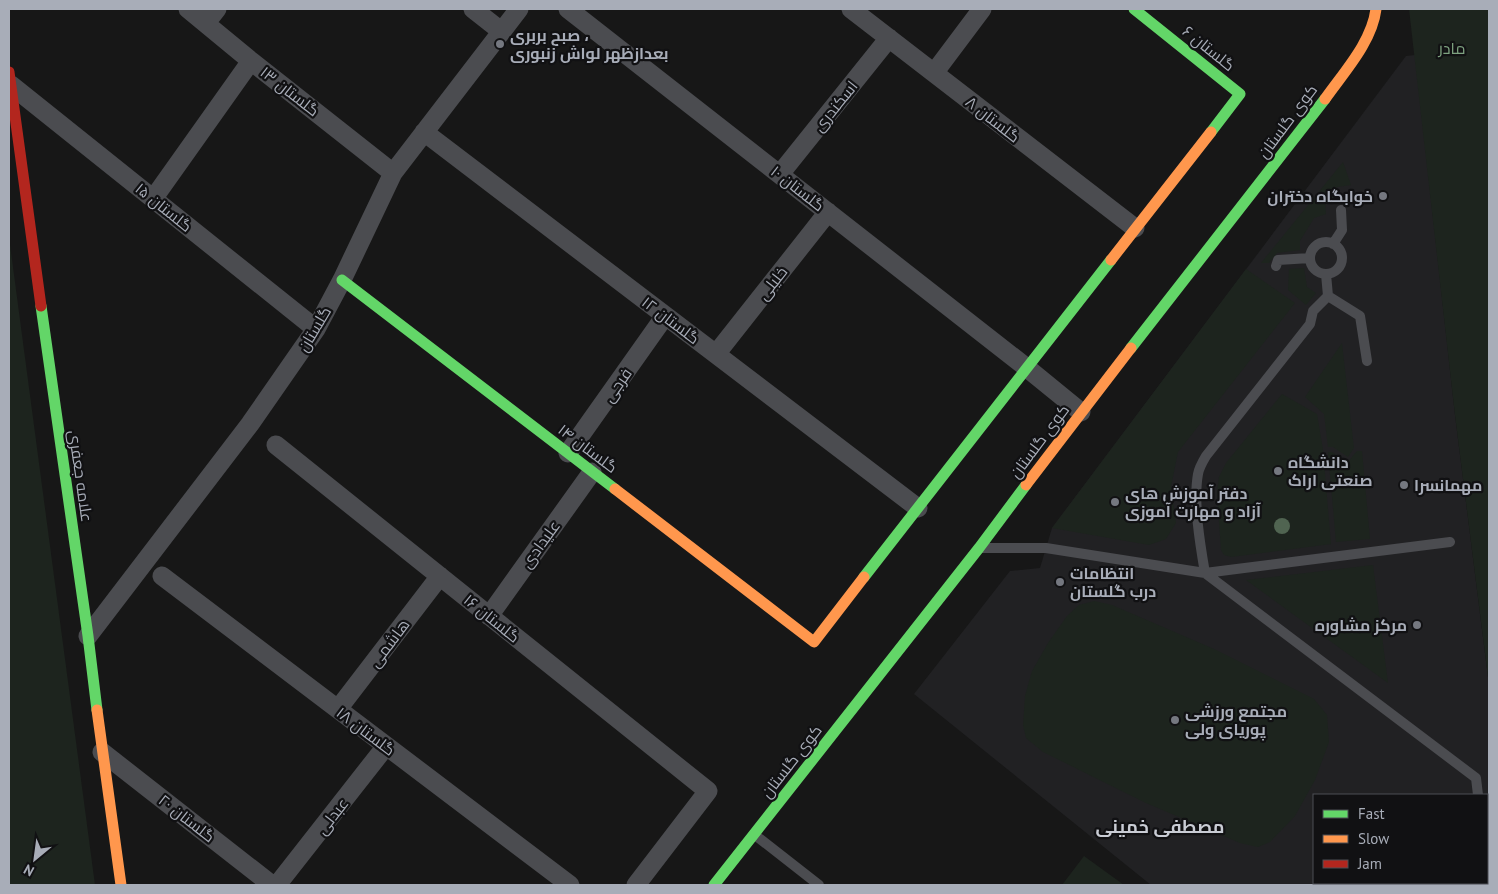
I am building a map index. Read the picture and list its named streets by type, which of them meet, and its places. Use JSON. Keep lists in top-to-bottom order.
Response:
{
  "streets": {
    "street": [
      "گلستان ۶",
      "گلستان ۱۳",
      "اسکندری",
      "گلستان ۸",
      "کوی گلستان",
      "گلستان ۱۰",
      "گلستان ۱۵",
      "خلیلی",
      "گلستان ۱۲",
      "گلستان",
      "فرجی",
      "گلستان ۱۴",
      "علامه جعفری",
      "علیدادی",
      "گلستان ۱۶",
      "هاشمی",
      "گلستان ۱۸",
      "عبدلی",
      "گلستان ۲۰"
    ]
  },
  "crossings": [
    ["گلستان ۶", "گلستان ۸"],
    ["گلستان ۱۳", "گلستان"],
    ["اسکندری", "گلستان ۸"],
    ["اسکندری", "گلستان ۱۰"],
    ["کوی گلستان", "گلستان ۱۰"],
    ["گلستان ۱۰", "خلیلی"],
    ["گلستان ۱۵", "گلستان"],
    ["گلستان ۱۵", "علامه جعفری"],
    ["خلیلی", "گلستان ۱۲"],
    ["گلستان ۱۲", "گلستان"],
    ["گلستان ۱۲", "فرجی"],
    ["گلستان ۱۲", "گلستان ۱۴"],
    ["گلستان", "گلستان ۱۴"],
    ["گلستان", "علامه جعفری"],
    ["فرجی", "گلستان ۱۴"],
    ["گلستان ۱۴", "علیدادی"],
    ["علامه جعفری", "گلستان ۲۰"],
    ["علیدادی", "گلستان ۱۶"],
    ["گلستان ۱۶", "هاشمی"],
    ["هاشمی", "گلستان ۱۸"],
    ["گلستان ۱۸", "عبدلی"]
  ],
  "districts": ["مصطفی خمینی"],
  "parks": ["مادر"],
  "places": [
    "صبح بربری ، بعدازظهر لواش زنبوری",
    "خوابگاه دختران",
    "دانشگاه صنعتی اراک",
    "مهمانسرا",
    "دفتر آموزش های آزاد و مهارت آموزی",
    "انتظامات درب گلستان",
    "مرکز مشاوره",
    "مجتمع ورزشی پوریای ولی"
  ],
  "legend": ["Fast", "Slow", "Jam"],
  "north": "bottom left"
}
